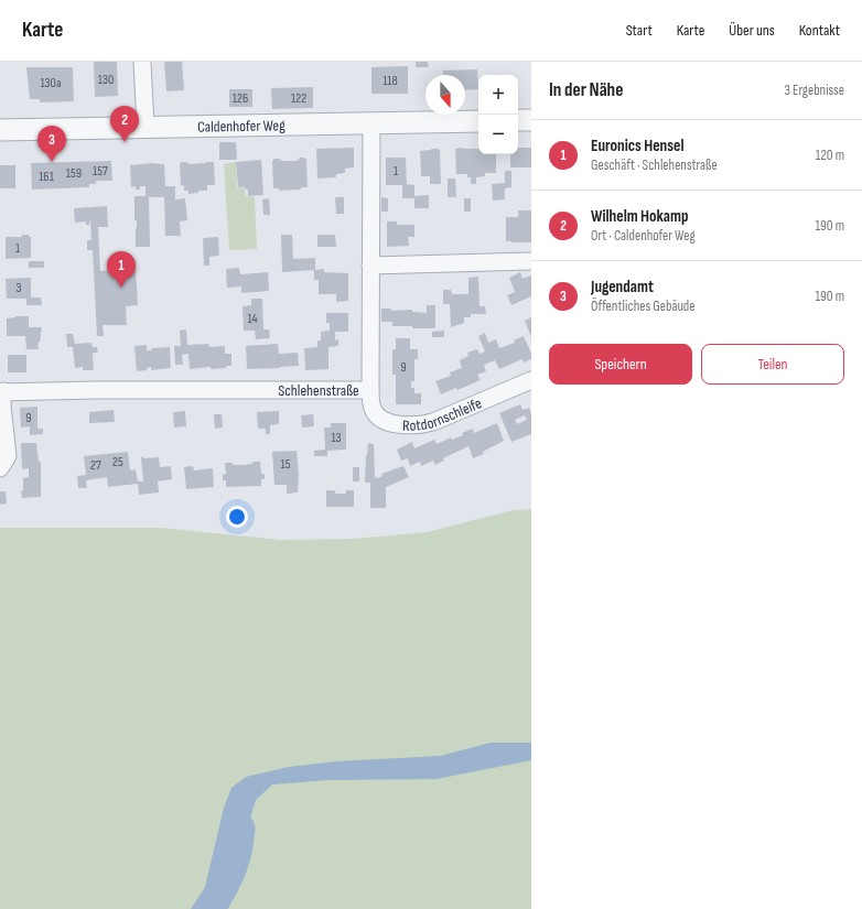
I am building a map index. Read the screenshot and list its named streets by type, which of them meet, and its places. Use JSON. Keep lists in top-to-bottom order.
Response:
{
  "streets": {
    "street": ["Caldenhofer Weg", "Schlehenstraße", "Rotdornschleife"]
  },
  "crossings": [
    ["Caldenhofer Weg", "Schlehenstraße"],
    ["Schlehenstraße", "Rotdornschleife"]
  ],
  "house_numbers": [
    "130",
    "118",
    "130a",
    "126",
    "122",
    "157",
    "1",
    "159",
    "161",
    "1",
    "3",
    "14",
    "9",
    "9",
    "13",
    "25",
    "15",
    "27"
  ],
  "north": "bottom",
  "page": {
    "header": "Karte",
    "nav": [
      "Start",
      "Karte",
      "Über uns",
      "Kontakt"
    ],
    "heading": ["In der Nähe", "3 Ergebnisse"],
    "map_buttons": ["+", "−"],
    "pins": ["2", "3", "1"],
    "list": [
      {
        "mark": "1",
        "name": "Euronics Hensel",
        "note": "Geschäft · Schlehenstraße",
        "value": "120 m"
      },
      {
        "mark": "2",
        "name": "Wilhelm Hokamp",
        "note": "Ort · Caldenhofer Weg",
        "value": "190 m"
      },
      {
        "mark": "3",
        "name": "Jugendamt",
        "note": "Öffentliches Gebäude",
        "value": "190 m"
      }
    ],
    "buttons": ["Speichern", "Teilen"]
  }
}
